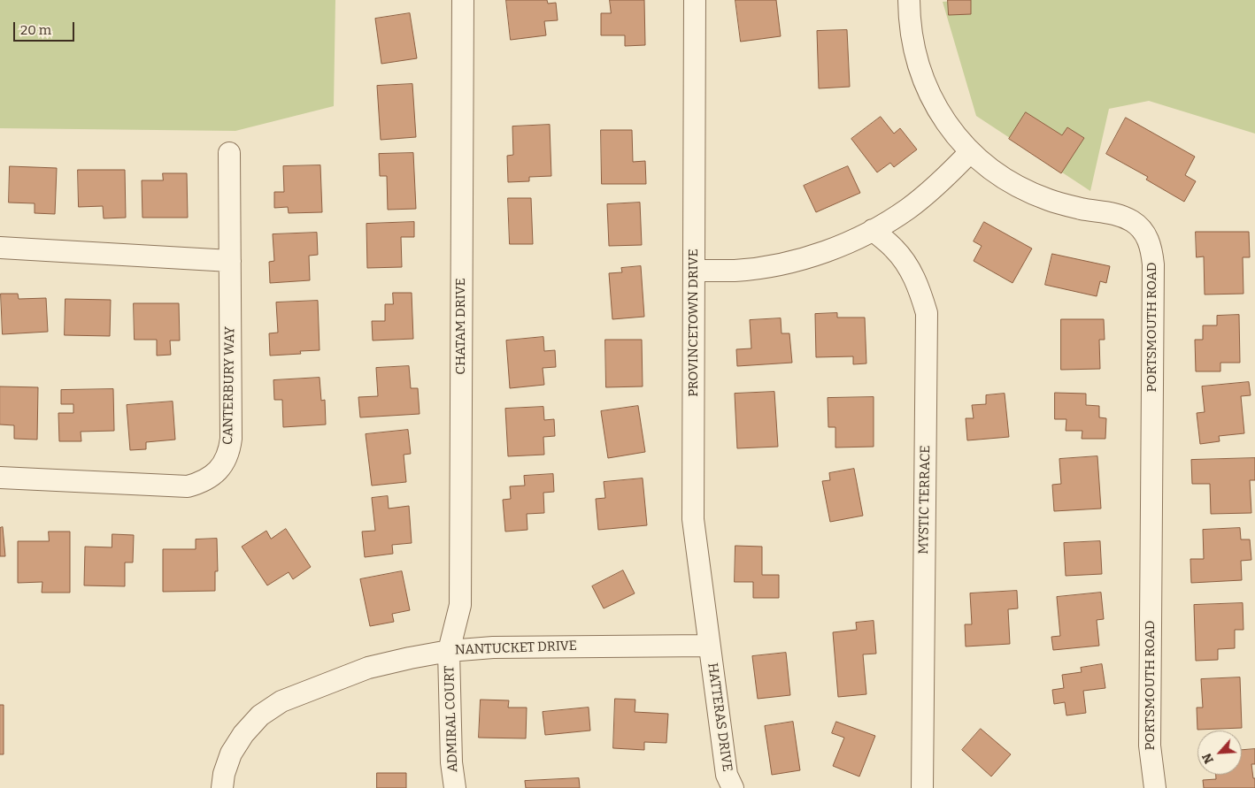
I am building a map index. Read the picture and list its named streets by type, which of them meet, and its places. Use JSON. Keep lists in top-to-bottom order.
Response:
{
  "streets": {
    "street": [
      "PROVINCETOWN DRIVE",
      "CHATAM DRIVE",
      "PORTSMOUTH ROAD",
      "CANTERBURY WAY",
      "MYSTIC TERRACE",
      "NANTUCKET DRIVE",
      "HATTERAS DRIVE",
      "ADMIRAL COURT"
    ]
  },
  "crossings": [
    ["PROVINCETOWN DRIVE", "NANTUCKET DRIVE"],
    ["PROVINCETOWN DRIVE", "HATTERAS DRIVE"],
    ["CHATAM DRIVE", "NANTUCKET DRIVE"],
    ["CHATAM DRIVE", "ADMIRAL COURT"],
    ["NANTUCKET DRIVE", "HATTERAS DRIVE"],
    ["NANTUCKET DRIVE", "ADMIRAL COURT"]
  ],
  "scale_bar": "20 m",
  "north": "bottom left"
}
